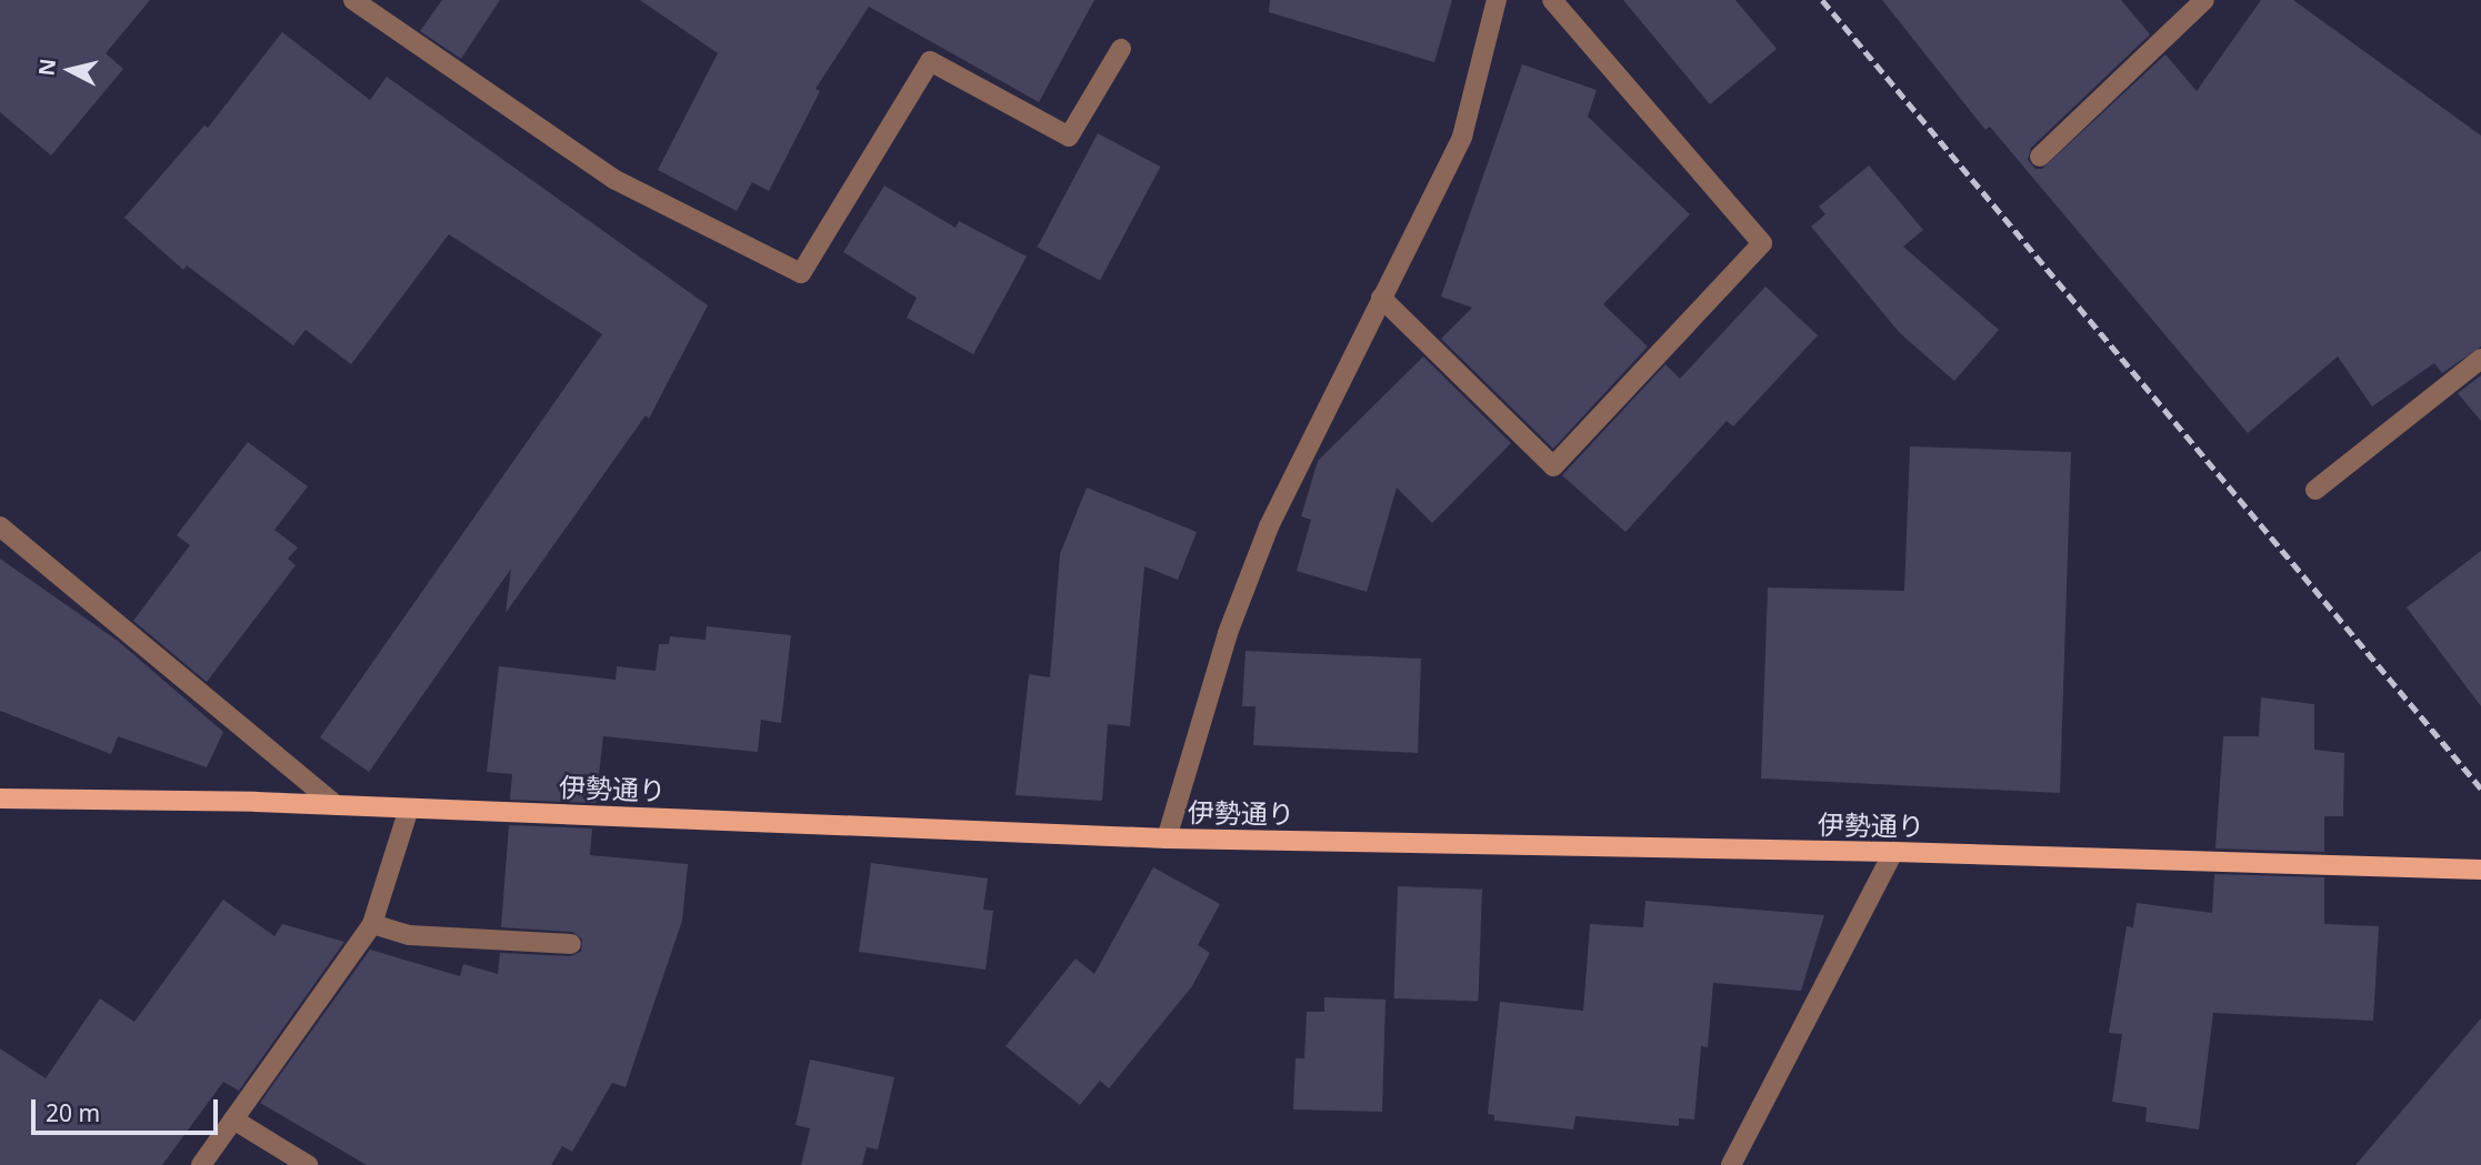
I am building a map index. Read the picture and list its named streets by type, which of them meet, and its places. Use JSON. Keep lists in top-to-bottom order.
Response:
{
  "streets": {
    "main road": ["伊勢通り"]
  },
  "scale_bar": "20 m",
  "north": "left"
}
